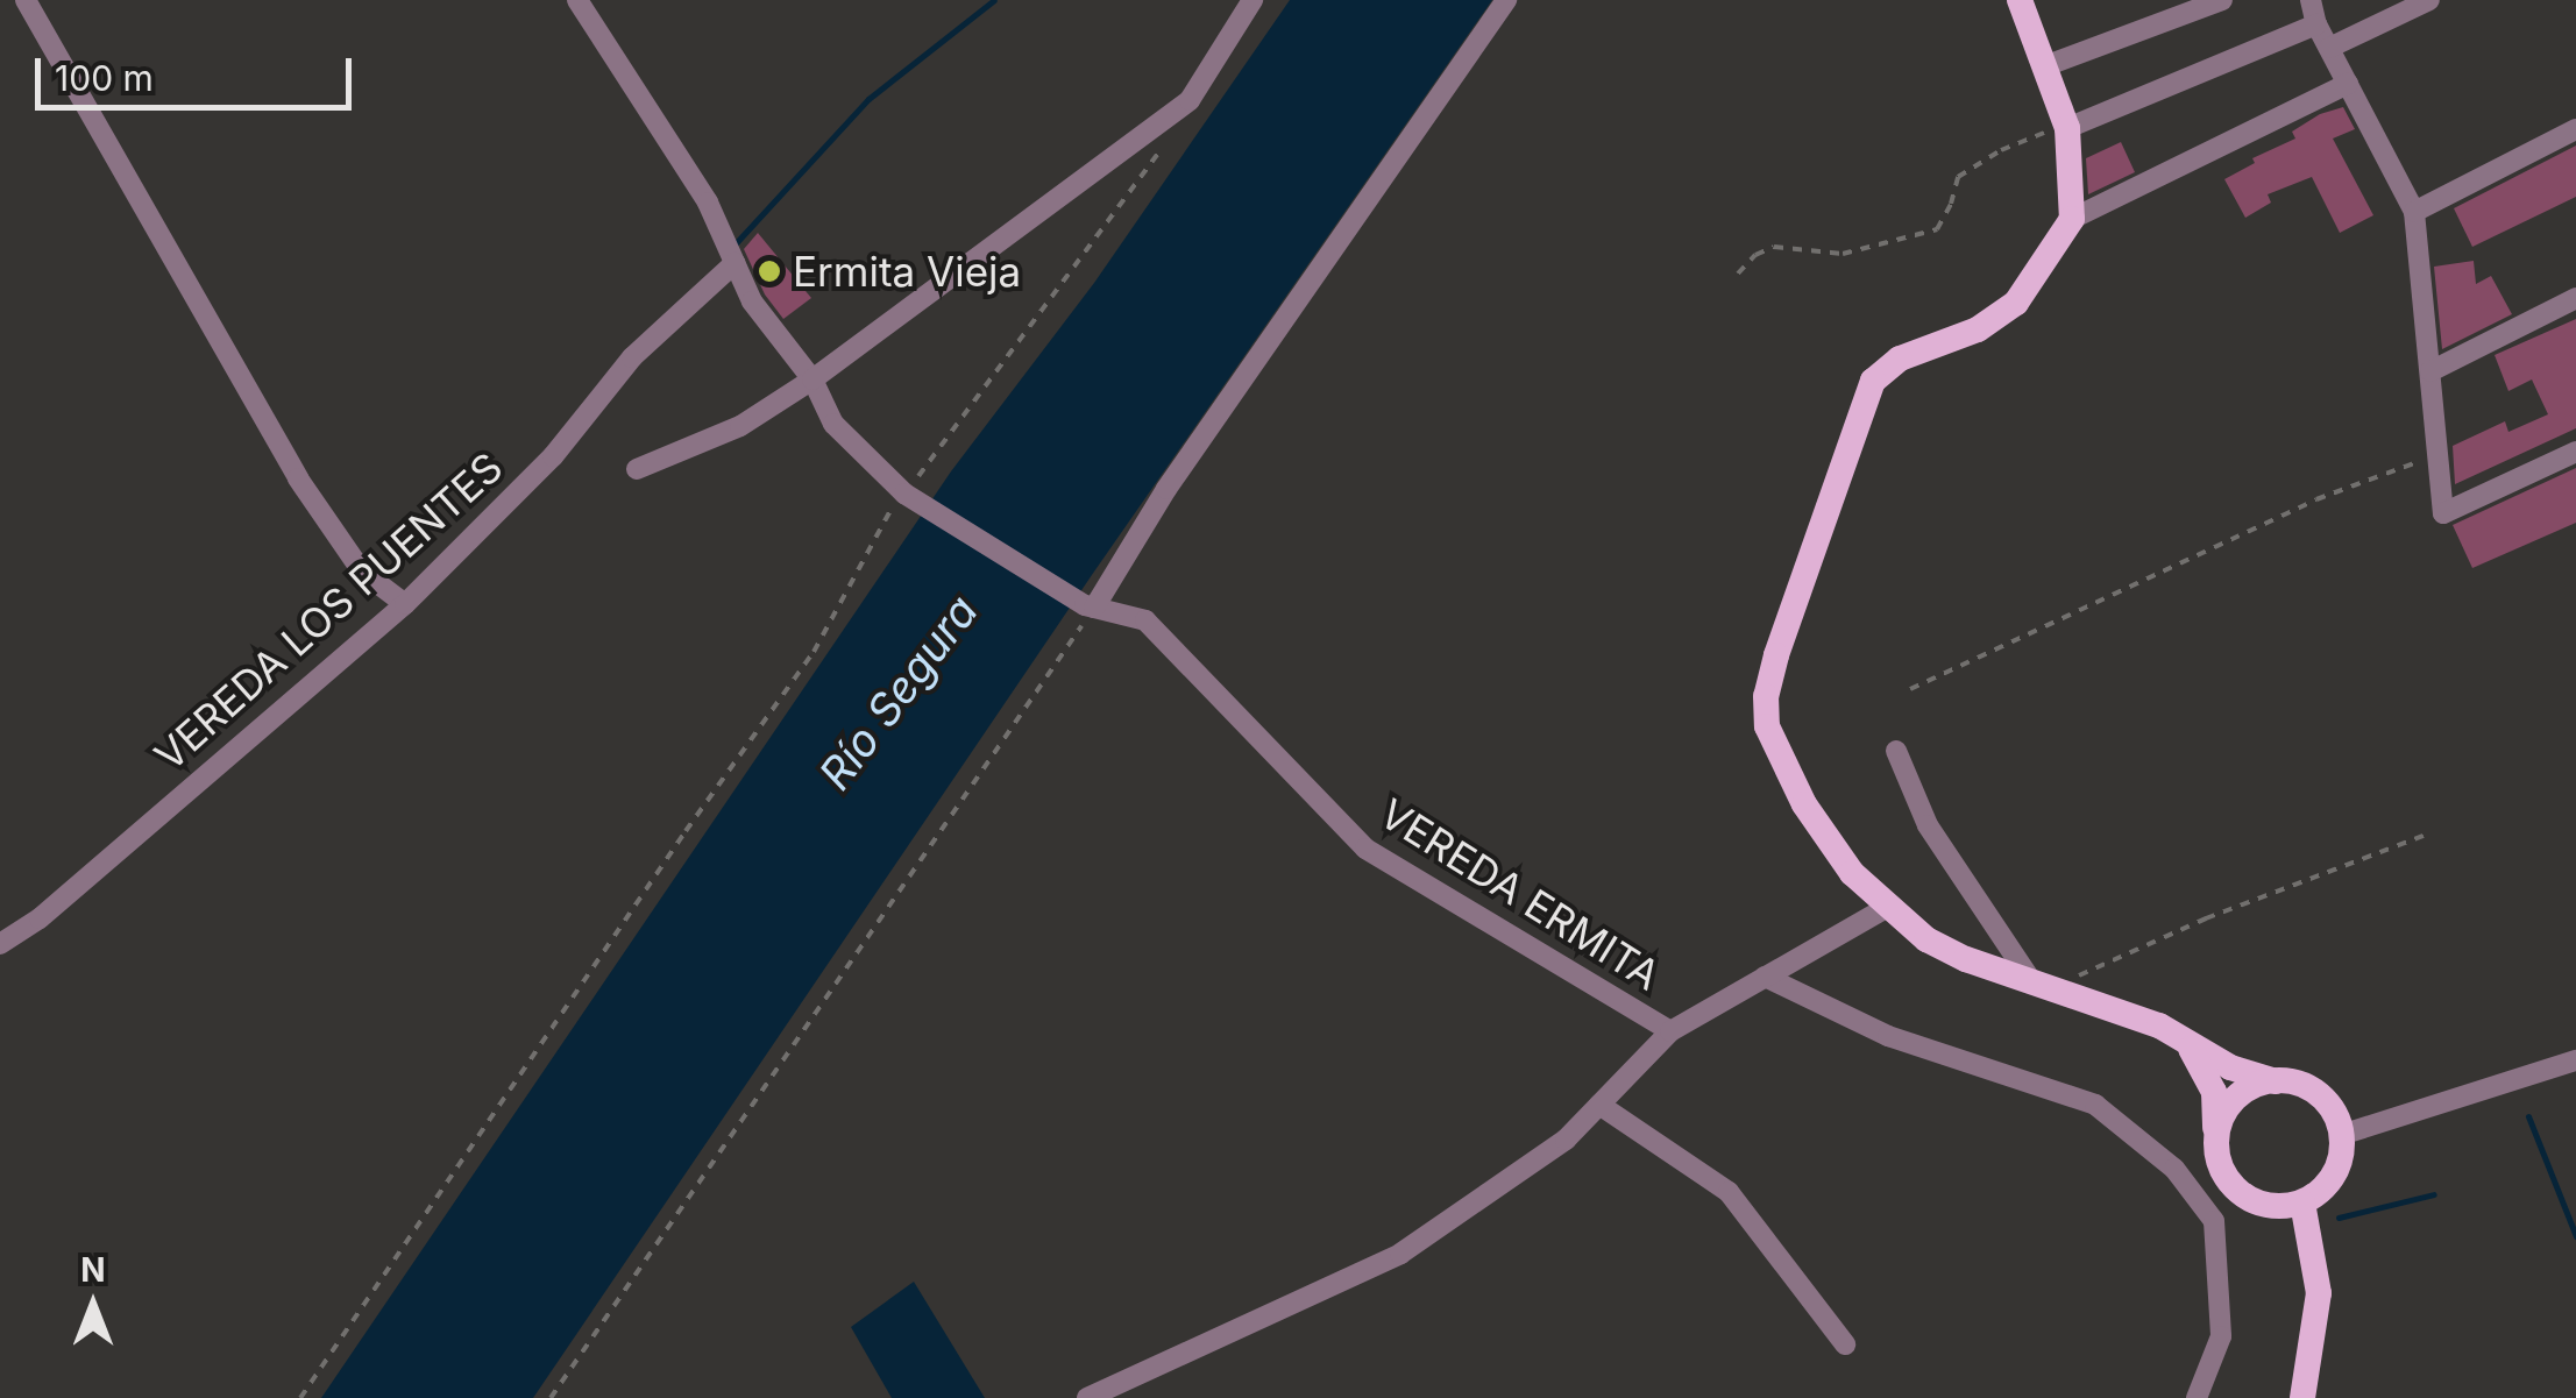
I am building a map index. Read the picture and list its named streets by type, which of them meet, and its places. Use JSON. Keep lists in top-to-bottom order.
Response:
{
  "streets": {
    "street": ["VEREDA LOS PUENTES", "VEREDA ERMITA"]
  },
  "crossings": [
    ["VEREDA LOS PUENTES", "VEREDA ERMITA"]
  ],
  "water": ["Río Segura"],
  "places": ["Ermita Vieja"],
  "scale_bar": "100 m",
  "north": "top"
}
